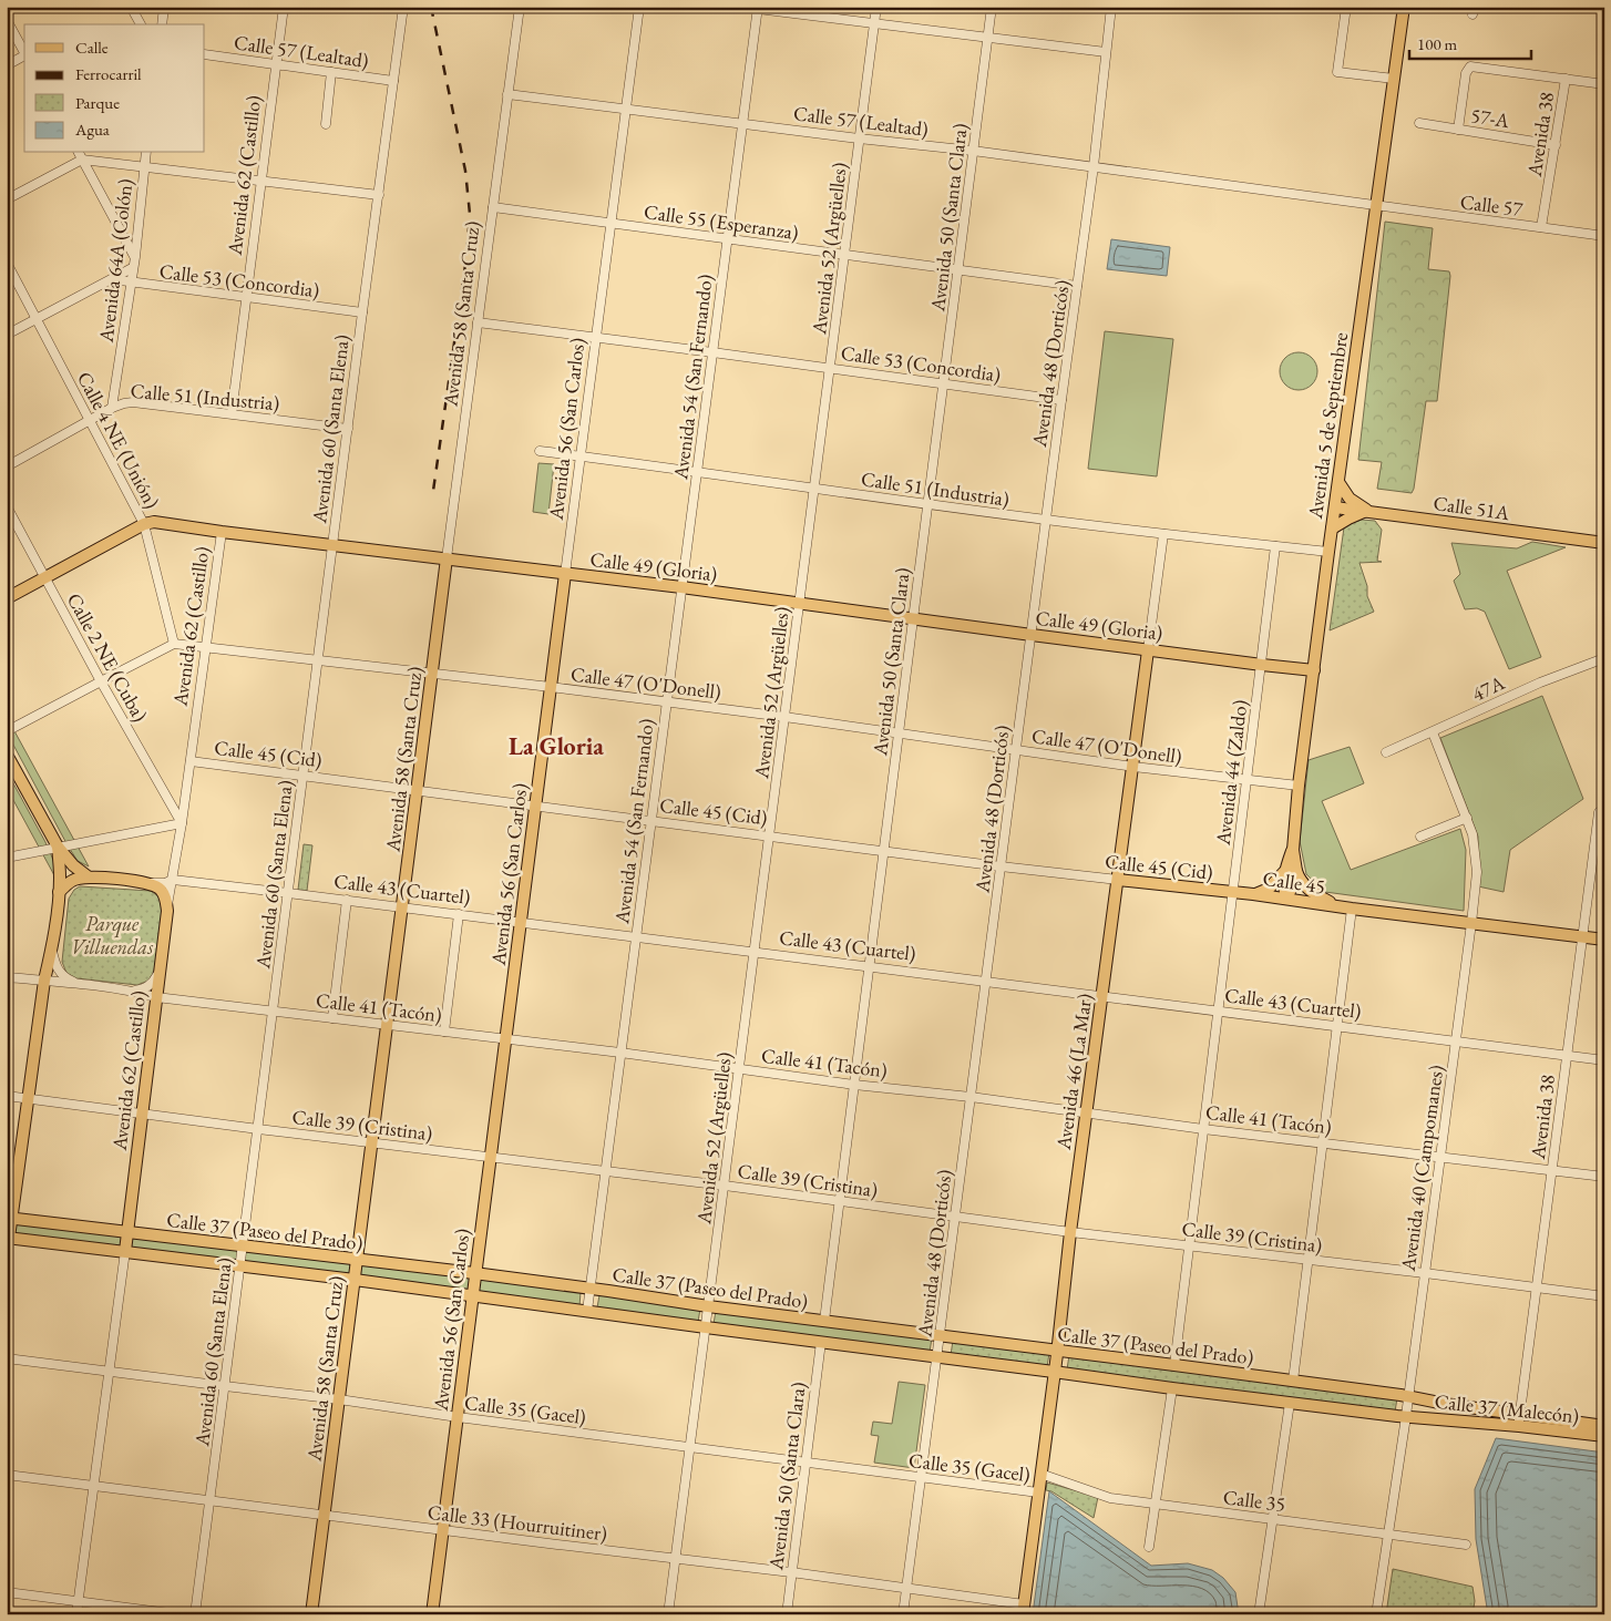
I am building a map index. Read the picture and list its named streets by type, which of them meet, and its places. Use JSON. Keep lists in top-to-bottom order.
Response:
{
  "streets": {
    "main road": [
      "Avenida 62 (Castillo)",
      "Avenida 58 (Santa Cruz)",
      "Avenida 5 de Septiembre",
      "Avenida 56 (San Carlos)",
      "Calle 51A",
      "Calle 49 (Gloria)",
      "Calle 45 (Cid)",
      "Calle 45",
      "Calle 43 (Cuartel)",
      "Avenida 46 (La Mar)",
      "Calle 37 (Paseo del Prado)",
      "Calle 37 (Malecón)"
    ],
    "street": [
      "Calle 57 (Lealtad)",
      "57-A",
      "Avenida 38",
      "Calle 57",
      "Avenida 50 (Santa Clara)",
      "Calle 55 (Esperanza)",
      "Avenida 52 (Argüelles)",
      "Avenida 64A (Colón)",
      "Calle 53 (Concordia)",
      "Avenida 48 (Dorticós)",
      "Avenida 54 (San Fernando)",
      "Calle 51 (Industria)",
      "Avenida 60 (Santa Elena)",
      "Calle 4 NE (Unión)",
      "Calle 2 NE (Cuba)",
      "Calle 47 (O'Donell)",
      "47A",
      "Avenida 44 (Zaldo)",
      "Calle 41 (Tacón)",
      "Calle 39 (Cristina)",
      "Avenida 40 (Campomanes)",
      "Calle 35 (Gacel)",
      "Calle 35",
      "Calle 33 (Hourruitiner)"
    ]
  },
  "crossings": [
    ["Calle 57 (Lealtad)", "Avenida 62 (Castillo)"],
    ["Calle 57 (Lealtad)", "Calle 57"],
    ["Calle 57 (Lealtad)", "Avenida 50 (Santa Clara)"],
    ["Calle 57 (Lealtad)", "Avenida 52 (Argüelles)"],
    ["Calle 57 (Lealtad)", "Avenida 58 (Santa Cruz)"],
    ["Calle 57 (Lealtad)", "Avenida 48 (Dorticós)"],
    ["Calle 57 (Lealtad)", "Avenida 54 (San Fernando)"],
    ["Calle 57 (Lealtad)", "Avenida 5 de Septiembre"],
    ["Calle 57 (Lealtad)", "Avenida 60 (Santa Elena)"],
    ["Calle 57 (Lealtad)", "Avenida 56 (San Carlos)"],
    ["57-A", "Avenida 38"],
    ["Avenida 38", "Calle 57"],
    ["Avenida 38", "Calle 43 (Cuartel)"],
    ["Avenida 38", "Calle 41 (Tacón)"],
    ["Avenida 38", "Calle 39 (Cristina)"],
    ["Avenida 38", "Calle 37 (Malecón)"],
    ["Avenida 62 (Castillo)", "Calle 53 (Concordia)"],
    ["Avenida 62 (Castillo)", "Calle 51 (Industria)"],
    ["Avenida 62 (Castillo)", "Calle 49 (Gloria)"],
    ["Avenida 62 (Castillo)", "Calle 2 NE (Cuba)"],
    ["Avenida 62 (Castillo)", "Calle 47 (O'Donell)"],
    ["Avenida 62 (Castillo)", "Calle 45 (Cid)"],
    ["Avenida 62 (Castillo)", "Calle 43 (Cuartel)"],
    ["Avenida 62 (Castillo)", "Calle 41 (Tacón)"],
    ["Avenida 62 (Castillo)", "Calle 39 (Cristina)"],
    ["Avenida 62 (Castillo)", "Calle 37 (Paseo del Prado)"],
    ["Avenida 62 (Castillo)", "Calle 35 (Gacel)"],
    ["Avenida 62 (Castillo)", "Calle 33 (Hourruitiner)"],
    ["Calle 57", "Avenida 5 de Septiembre"],
    ["Avenida 50 (Santa Clara)", "Calle 55 (Esperanza)"],
    ["Avenida 50 (Santa Clara)", "Calle 53 (Concordia)"],
    ["Avenida 50 (Santa Clara)", "Calle 51 (Industria)"],
    ["Avenida 50 (Santa Clara)", "Calle 49 (Gloria)"],
    ["Avenida 50 (Santa Clara)", "Calle 47 (O'Donell)"],
    ["Avenida 50 (Santa Clara)", "Calle 45 (Cid)"],
    ["Avenida 50 (Santa Clara)", "Calle 43 (Cuartel)"],
    ["Avenida 50 (Santa Clara)", "Calle 41 (Tacón)"],
    ["Avenida 50 (Santa Clara)", "Calle 39 (Cristina)"],
    ["Avenida 50 (Santa Clara)", "Calle 37 (Paseo del Prado)"],
    ["Avenida 50 (Santa Clara)", "Calle 35 (Gacel)"],
    ["Avenida 50 (Santa Clara)", "Calle 33 (Hourruitiner)"],
    ["Calle 55 (Esperanza)", "Avenida 52 (Argüelles)"],
    ["Calle 55 (Esperanza)", "Avenida 58 (Santa Cruz)"],
    ["Calle 55 (Esperanza)", "Avenida 48 (Dorticós)"],
    ["Calle 55 (Esperanza)", "Avenida 54 (San Fernando)"],
    ["Calle 55 (Esperanza)", "Avenida 56 (San Carlos)"],
    ["Avenida 52 (Argüelles)", "Calle 53 (Concordia)"],
    ["Avenida 52 (Argüelles)", "Calle 51 (Industria)"],
    ["Avenida 52 (Argüelles)", "Calle 49 (Gloria)"],
    ["Avenida 52 (Argüelles)", "Calle 47 (O'Donell)"],
    ["Avenida 52 (Argüelles)", "Calle 45 (Cid)"],
    ["Avenida 52 (Argüelles)", "Calle 43 (Cuartel)"],
    ["Avenida 52 (Argüelles)", "Calle 41 (Tacón)"],
    ["Avenida 52 (Argüelles)", "Calle 39 (Cristina)"],
    ["Avenida 52 (Argüelles)", "Calle 37 (Paseo del Prado)"],
    ["Avenida 52 (Argüelles)", "Calle 35 (Gacel)"],
    ["Avenida 52 (Argüelles)", "Calle 33 (Hourruitiner)"],
    ["Avenida 64A (Colón)", "Calle 53 (Concordia)"],
    ["Avenida 64A (Colón)", "Calle 51 (Industria)"],
    ["Calle 53 (Concordia)", "Avenida 58 (Santa Cruz)"],
    ["Calle 53 (Concordia)", "Avenida 48 (Dorticós)"],
    ["Calle 53 (Concordia)", "Avenida 54 (San Fernando)"],
    ["Calle 53 (Concordia)", "Avenida 60 (Santa Elena)"],
    ["Calle 53 (Concordia)", "Avenida 56 (San Carlos)"],
    ["Calle 53 (Concordia)", "Calle 4 NE (Unión)"],
    ["Avenida 58 (Santa Cruz)", "Calle 49 (Gloria)"],
    ["Avenida 58 (Santa Cruz)", "Calle 47 (O'Donell)"],
    ["Avenida 58 (Santa Cruz)", "Calle 45 (Cid)"],
    ["Avenida 58 (Santa Cruz)", "Calle 43 (Cuartel)"],
    ["Avenida 58 (Santa Cruz)", "Calle 41 (Tacón)"],
    ["Avenida 58 (Santa Cruz)", "Calle 39 (Cristina)"],
    ["Avenida 58 (Santa Cruz)", "Calle 37 (Paseo del Prado)"],
    ["Avenida 58 (Santa Cruz)", "Calle 35 (Gacel)"],
    ["Avenida 58 (Santa Cruz)", "Calle 33 (Hourruitiner)"],
    ["Avenida 48 (Dorticós)", "Calle 51 (Industria)"],
    ["Avenida 48 (Dorticós)", "Calle 49 (Gloria)"],
    ["Avenida 48 (Dorticós)", "Calle 47 (O'Donell)"],
    ["Avenida 48 (Dorticós)", "Calle 45 (Cid)"],
    ["Avenida 48 (Dorticós)", "Calle 43 (Cuartel)"],
    ["Avenida 48 (Dorticós)", "Calle 41 (Tacón)"],
    ["Avenida 48 (Dorticós)", "Calle 39 (Cristina)"],
    ["Avenida 48 (Dorticós)", "Calle 37 (Paseo del Prado)"],
    ["Avenida 48 (Dorticós)", "Calle 35 (Gacel)"],
    ["Avenida 48 (Dorticós)", "Calle 33 (Hourruitiner)"],
    ["Avenida 54 (San Fernando)", "Calle 51 (Industria)"],
    ["Avenida 54 (San Fernando)", "Calle 49 (Gloria)"],
    ["Avenida 54 (San Fernando)", "Calle 47 (O'Donell)"],
    ["Avenida 54 (San Fernando)", "Calle 45 (Cid)"],
    ["Avenida 54 (San Fernando)", "Calle 43 (Cuartel)"],
    ["Avenida 54 (San Fernando)", "Calle 41 (Tacón)"],
    ["Avenida 54 (San Fernando)", "Calle 39 (Cristina)"],
    ["Avenida 54 (San Fernando)", "Calle 37 (Paseo del Prado)"],
    ["Calle 51 (Industria)", "Avenida 5 de Septiembre"],
    ["Calle 51 (Industria)", "Avenida 60 (Santa Elena)"],
    ["Calle 51 (Industria)", "Avenida 56 (San Carlos)"],
    ["Calle 51 (Industria)", "Calle 4 NE (Unión)"],
    ["Calle 51 (Industria)", "Avenida 44 (Zaldo)"],
    ["Calle 51 (Industria)", "Avenida 46 (La Mar)"],
    ["Avenida 5 de Septiembre", "Calle 51A"],
    ["Avenida 5 de Septiembre", "Calle 49 (Gloria)"],
    ["Avenida 5 de Septiembre", "Calle 47 (O'Donell)"],
    ["Avenida 5 de Septiembre", "Calle 45"],
    ["Avenida 60 (Santa Elena)", "Calle 49 (Gloria)"],
    ["Avenida 60 (Santa Elena)", "Calle 47 (O'Donell)"],
    ["Avenida 60 (Santa Elena)", "Calle 45 (Cid)"],
    ["Avenida 60 (Santa Elena)", "Calle 43 (Cuartel)"],
    ["Avenida 60 (Santa Elena)", "Calle 41 (Tacón)"],
    ["Avenida 60 (Santa Elena)", "Calle 39 (Cristina)"],
    ["Avenida 60 (Santa Elena)", "Calle 37 (Paseo del Prado)"],
    ["Avenida 60 (Santa Elena)", "Calle 35 (Gacel)"],
    ["Avenida 60 (Santa Elena)", "Calle 33 (Hourruitiner)"],
    ["Avenida 56 (San Carlos)", "Calle 49 (Gloria)"],
    ["Avenida 56 (San Carlos)", "Calle 47 (O'Donell)"],
    ["Avenida 56 (San Carlos)", "Calle 45 (Cid)"],
    ["Avenida 56 (San Carlos)", "Calle 43 (Cuartel)"],
    ["Avenida 56 (San Carlos)", "Calle 41 (Tacón)"],
    ["Avenida 56 (San Carlos)", "Calle 39 (Cristina)"],
    ["Avenida 56 (San Carlos)", "Calle 37 (Paseo del Prado)"],
    ["Avenida 56 (San Carlos)", "Calle 35 (Gacel)"],
    ["Avenida 56 (San Carlos)", "Calle 33 (Hourruitiner)"],
    ["Calle 4 NE (Unión)", "Calle 49 (Gloria)"],
    ["Calle 4 NE (Unión)", "Calle 47 (O'Donell)"],
    ["Calle 49 (Gloria)", "Calle 2 NE (Cuba)"],
    ["Calle 49 (Gloria)", "Avenida 44 (Zaldo)"],
    ["Calle 49 (Gloria)", "Avenida 46 (La Mar)"],
    ["Calle 47 (O'Donell)", "Avenida 44 (Zaldo)"],
    ["Calle 47 (O'Donell)", "Avenida 46 (La Mar)"],
    ["47A", "Avenida 40 (Campomanes)"],
    ["Calle 45 (Cid)", "Avenida 44 (Zaldo)"],
    ["Calle 45 (Cid)", "Calle 45"],
    ["Calle 45 (Cid)", "Avenida 46 (La Mar)"],
    ["Avenida 44 (Zaldo)", "Calle 45"],
    ["Avenida 44 (Zaldo)", "Calle 43 (Cuartel)"],
    ["Avenida 44 (Zaldo)", "Calle 41 (Tacón)"],
    ["Avenida 44 (Zaldo)", "Calle 39 (Cristina)"],
    ["Avenida 44 (Zaldo)", "Calle 37 (Paseo del Prado)"],
    ["Calle 43 (Cuartel)", "Calle 41 (Tacón)"],
    ["Calle 43 (Cuartel)", "Avenida 46 (La Mar)"],
    ["Calle 43 (Cuartel)", "Avenida 40 (Campomanes)"],
    ["Calle 41 (Tacón)", "Avenida 46 (La Mar)"],
    ["Calle 41 (Tacón)", "Avenida 40 (Campomanes)"],
    ["Avenida 46 (La Mar)", "Calle 39 (Cristina)"],
    ["Avenida 46 (La Mar)", "Calle 37 (Paseo del Prado)"],
    ["Avenida 46 (La Mar)", "Calle 35 (Gacel)"],
    ["Avenida 46 (La Mar)", "Calle 35"],
    ["Avenida 46 (La Mar)", "Calle 33 (Hourruitiner)"],
    ["Calle 39 (Cristina)", "Avenida 40 (Campomanes)"],
    ["Avenida 40 (Campomanes)", "Calle 37 (Paseo del Prado)"],
    ["Avenida 40 (Campomanes)", "Calle 37 (Malecón)"],
    ["Avenida 40 (Campomanes)", "Calle 35"],
    ["Calle 37 (Paseo del Prado)", "Calle 37 (Malecón)"]
  ],
  "districts": ["La Gloria"],
  "parks": ["Parque Villuendas"],
  "legend": [
    "Calle",
    "Ferrocarril",
    "Parque",
    "Agua"
  ],
  "scale_bar": "100 m"
}
